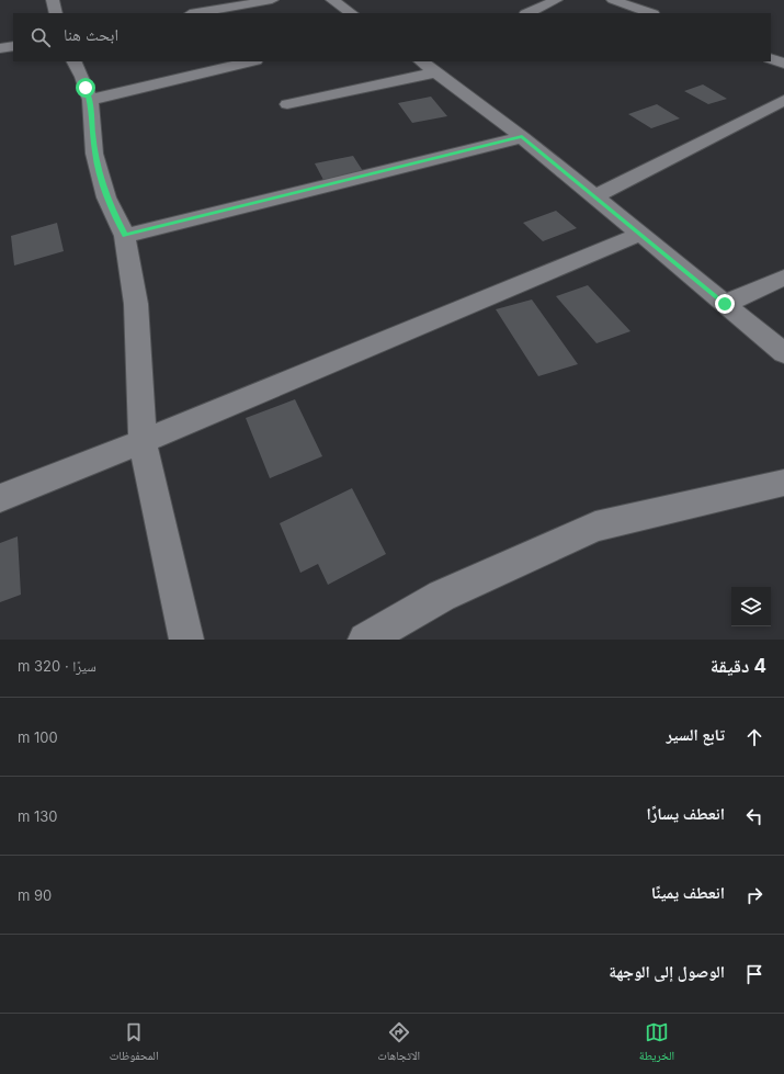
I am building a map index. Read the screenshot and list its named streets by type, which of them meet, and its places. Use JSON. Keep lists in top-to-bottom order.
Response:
{
  "page": {
    "search": "ابحث هنا",
    "heading": ["4 دقيقة", "سيرًا · 320 m"],
    "list": [
      ["تابع السير", "100 m"],
      ["انعطف يسارًا", "130 m"],
      ["انعطف يمينًا", "90 m"],
      "الوصول إلى الوجهة"
    ],
    "nav": ["الخريطة", "الاتجاهات", "المحفوظات"]
  }
}
